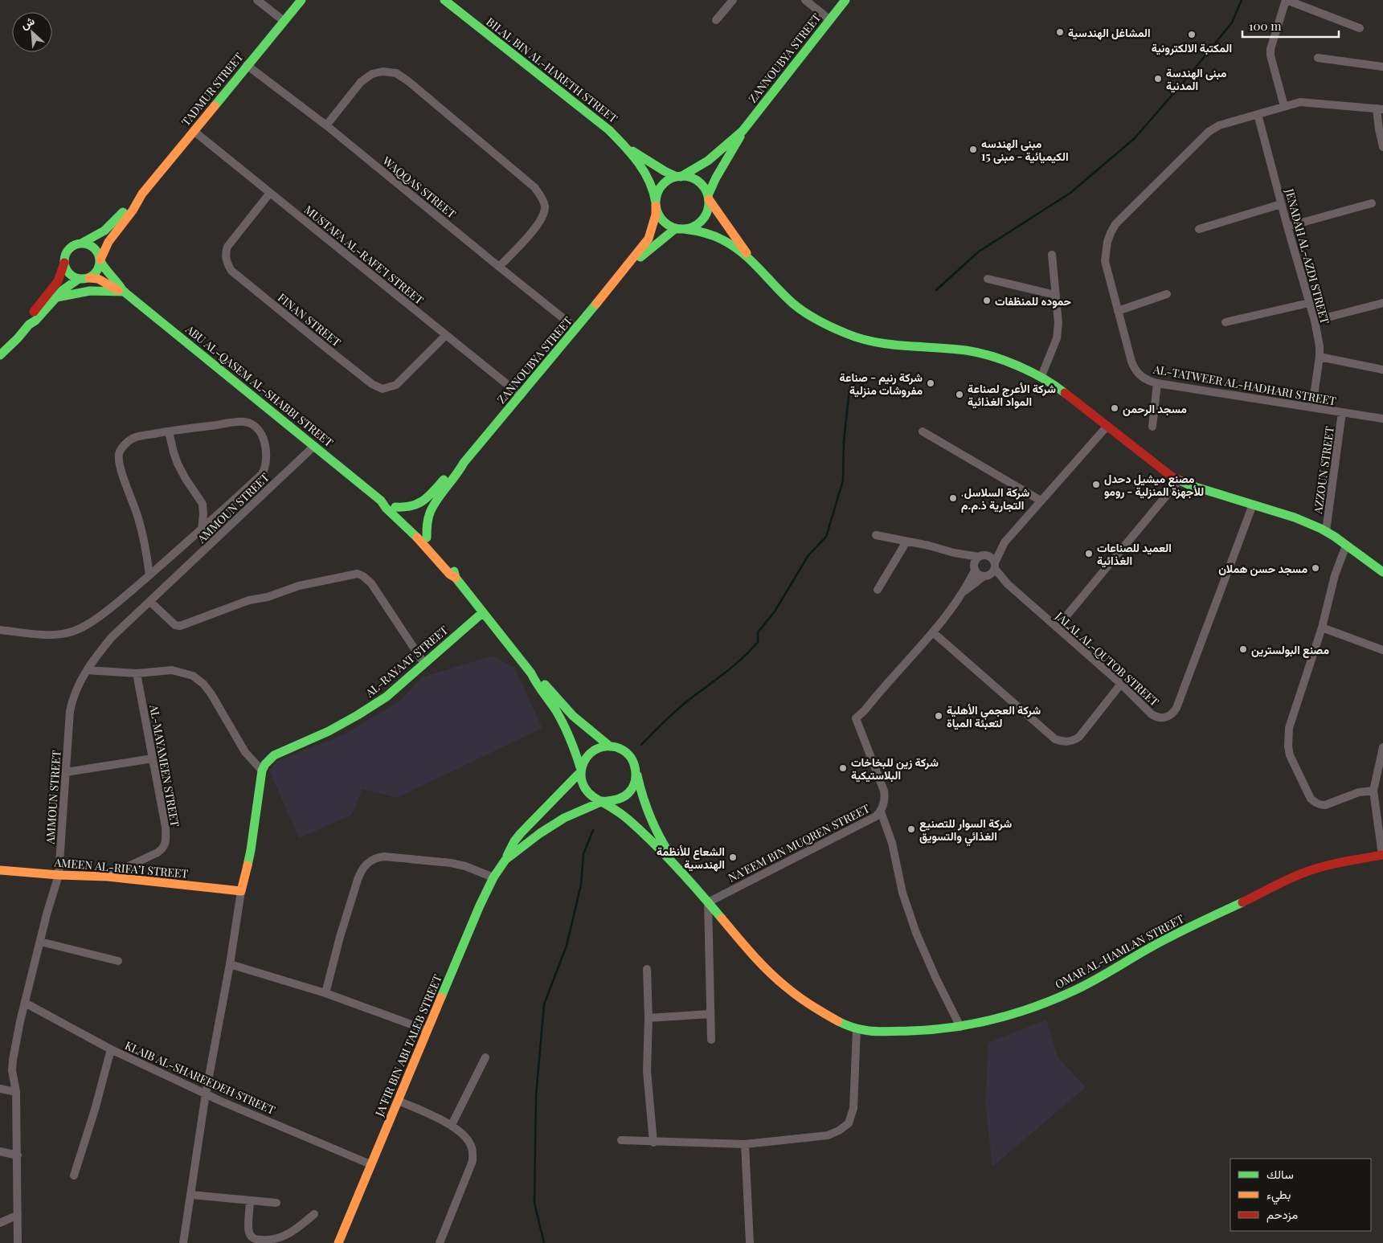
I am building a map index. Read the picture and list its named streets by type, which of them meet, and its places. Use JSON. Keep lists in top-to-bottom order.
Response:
{
  "streets": {
    "street": [
      "ZANNOUBYA STREET",
      "BILAL BIN AL-HARETH STREET",
      "TADMUR STREET",
      "WAQQAS STREET",
      "MUSTAFA AL-RAFE’I STREET",
      "JENADAH AL-AZDI STREET",
      "FINAN STREET",
      "AL-TATWEER AL-HADHARI STREET",
      "ABU AL-QASEM AL-SHABBI STREET",
      "AZZOUN STREET",
      "AMMOUN STREET",
      "JALAL AL-QUTOB STREET",
      "AL-RAYAAT STREET",
      "AL-MAYAMEEN STREET",
      "NA’EEM BIN MUQREN STREET",
      "AMEEN AL-RIFA’I STREET",
      "OMAR AL-HAMLAN STREET",
      "JA’FIR BIN ABI TALEB STREET",
      "KLAIB AL-SHAREEDEH STREET"
    ]
  },
  "crossings": [
    ["ZANNOUBYA STREET", "BILAL BIN AL-HARETH STREET"],
    ["ZANNOUBYA STREET", "WAQQAS STREET"],
    ["ZANNOUBYA STREET", "MUSTAFA AL-RAFE’I STREET"],
    ["ZANNOUBYA STREET", "ABU AL-QASEM AL-SHABBI STREET"],
    ["TADMUR STREET", "WAQQAS STREET"],
    ["TADMUR STREET", "MUSTAFA AL-RAFE’I STREET"],
    ["TADMUR STREET", "ABU AL-QASEM AL-SHABBI STREET"],
    ["MUSTAFA AL-RAFE’I STREET", "FINAN STREET"],
    ["JENADAH AL-AZDI STREET", "AL-TATWEER AL-HADHARI STREET"],
    ["AL-TATWEER AL-HADHARI STREET", "AZZOUN STREET"],
    ["ABU AL-QASEM AL-SHABBI STREET", "AMMOUN STREET"],
    ["ABU AL-QASEM AL-SHABBI STREET", "AL-RAYAAT STREET"],
    ["ABU AL-QASEM AL-SHABBI STREET", "OMAR AL-HAMLAN STREET"],
    ["ABU AL-QASEM AL-SHABBI STREET", "JA’FIR BIN ABI TALEB STREET"],
    ["AMMOUN STREET", "AMEEN AL-RIFA’I STREET"],
    ["AMMOUN STREET", "KLAIB AL-SHAREEDEH STREET"],
    ["JALAL AL-QUTOB STREET", "NA’EEM BIN MUQREN STREET"],
    ["AL-MAYAMEEN STREET", "AMEEN AL-RIFA’I STREET"],
    ["NA’EEM BIN MUQREN STREET", "OMAR AL-HAMLAN STREET"],
    ["OMAR AL-HAMLAN STREET", "JA’FIR BIN ABI TALEB STREET"],
    ["JA’FIR BIN ABI TALEB STREET", "KLAIB AL-SHAREEDEH STREET"]
  ],
  "places": [
    "المشاغل الهندسية",
    "المكتبة الالكترونية",
    "مبنى الهندسة المدنية",
    "مبنى الهندسه الكيميائية - مبنى 15",
    "حموده للمنظفات",
    "شركة رنيم - صناعة مفروشات منزلية",
    "شركة الأعرج لصناعة المواد الغذائية",
    "مسجد الرحمن",
    "مصنع ميشيل دحدل للأجهزة المنزلية - رومو",
    ".شركة السلاسل التجارية ذ.م.م",
    "العميد للصناعات الغذائية",
    "مسجد حسن هملان",
    "مصنع البولسترين",
    "شركة العجمي الأهلية لتعبئة المياة",
    "شركة زين للبخاخات البلاستيكية",
    "شركة السوار للتصنيع الغذائي والتسويق",
    "الشعاع للأنظمة الهندسية"
  ],
  "legend": ["سالك", "بطيء", "مزدحم"],
  "scale_bar": "100 m",
  "north": "top left"
}
